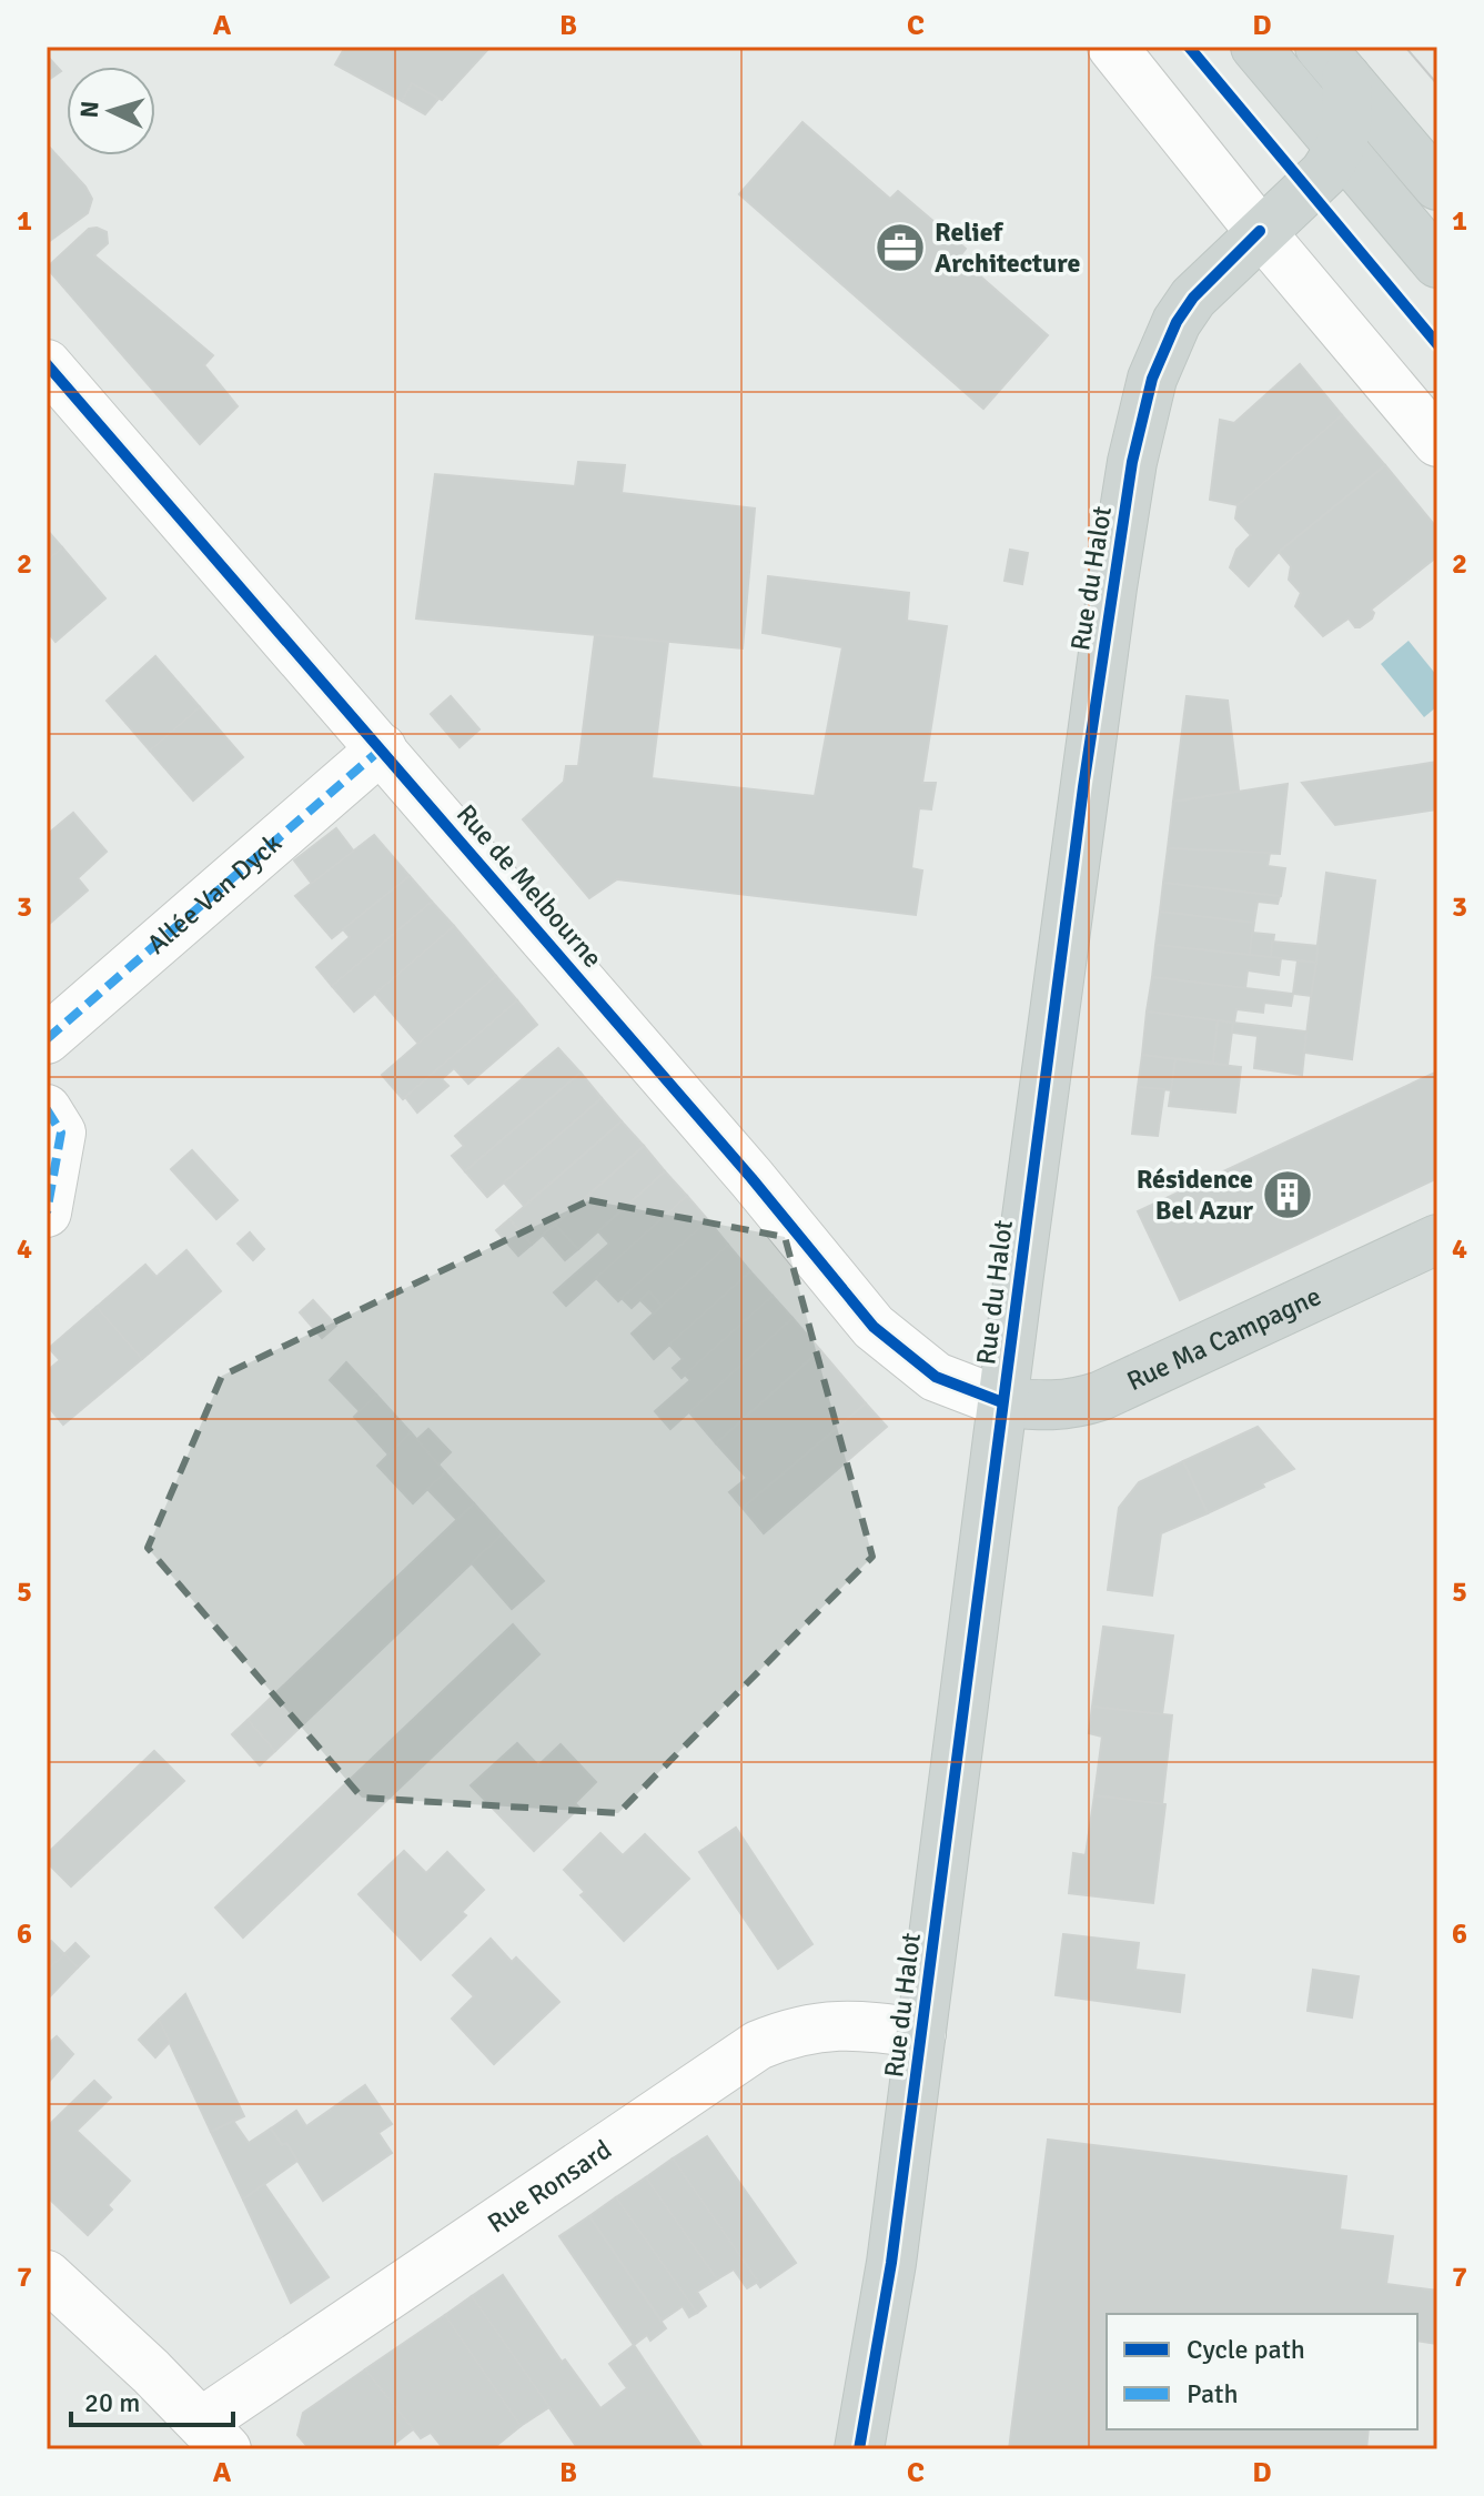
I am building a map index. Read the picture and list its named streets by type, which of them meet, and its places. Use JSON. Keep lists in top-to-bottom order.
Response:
{
  "streets": {
    "main road": ["Rue du Halot", "Rue Ma Campagne"],
    "street": ["Rue de Melbourne", "Allée Van Dyck", "Rue Ronsard"]
  },
  "crossings": [
    ["Rue du Halot", "Rue de Melbourne"],
    ["Rue du Halot", "Rue Ma Campagne"],
    ["Rue du Halot", "Rue Ronsard"],
    ["Rue de Melbourne", "Allée Van Dyck"],
    ["Rue de Melbourne", "Rue Ma Campagne"]
  ],
  "places": {
    "office": ["Relief Architecture"],
    "building": ["Résidence Bel Azur"]
  },
  "legend": ["Cycle path", "Path"],
  "scale_bar": "20 m",
  "north": "left",
  "grid": {
    "columns": [
      "A",
      "B",
      "C",
      "D"
    ],
    "rows": [
      "1",
      "2",
      "3",
      "4",
      "5",
      "6",
      "7"
    ]
  }
}
